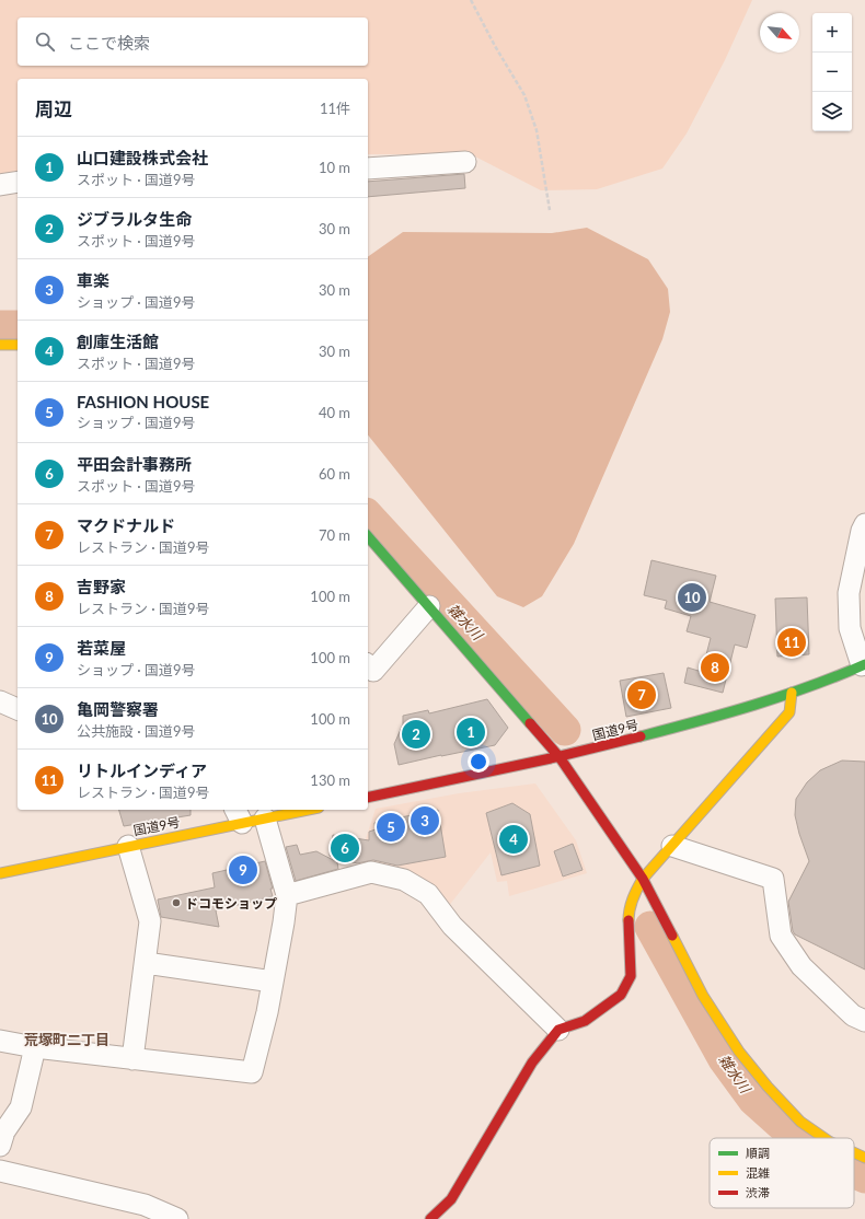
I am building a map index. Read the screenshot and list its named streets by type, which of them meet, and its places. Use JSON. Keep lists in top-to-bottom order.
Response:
{
  "streets": {
    "main road": ["国道9号"]
  },
  "districts": ["荒塚町二丁目"],
  "water": ["雑水川"],
  "places": ["ドコモショップ"],
  "legend": ["順調", "混雑", "渋滞"],
  "north": "bottom right",
  "page": {
    "map_buttons": ["+", "−"],
    "search": "ここで検索",
    "heading": ["周辺", "11件"],
    "list": [
      {
        "mark": "1",
        "name": "山口建設株式会社",
        "note": "スポット · 国道9号",
        "value": "10 m"
      },
      {
        "mark": "2",
        "name": "ジブラルタ生命",
        "note": "スポット · 国道9号",
        "value": "30 m"
      },
      {
        "mark": "3",
        "name": "車楽",
        "note": "ショップ · 国道9号",
        "value": "30 m"
      },
      {
        "mark": "4",
        "name": "創庫生活館",
        "note": "スポット · 国道9号",
        "value": "30 m"
      },
      {
        "mark": "5",
        "name": "FASHION HOUSE",
        "note": "ショップ · 国道9号",
        "value": "40 m"
      },
      {
        "mark": "6",
        "name": "平田会計事務所",
        "note": "スポット · 国道9号",
        "value": "60 m"
      },
      {
        "mark": "7",
        "name": "マクドナルド",
        "note": "レストラン · 国道9号",
        "value": "70 m"
      },
      {
        "mark": "8",
        "name": "吉野家",
        "note": "レストラン · 国道9号",
        "value": "100 m"
      },
      {
        "mark": "9",
        "name": "若菜屋",
        "note": "ショップ · 国道9号",
        "value": "100 m"
      },
      {
        "mark": "10",
        "name": "亀岡警察署",
        "note": "公共施設 · 国道9号",
        "value": "100 m"
      },
      {
        "mark": "11",
        "name": "リトルインディア",
        "note": "レストラン · 国道9号",
        "value": "130 m"
      }
    ],
    "pins": [
      "10",
      "11",
      "8",
      "7",
      "1",
      "2",
      "3",
      "5",
      "4",
      "6",
      "9"
    ]
  }
}
